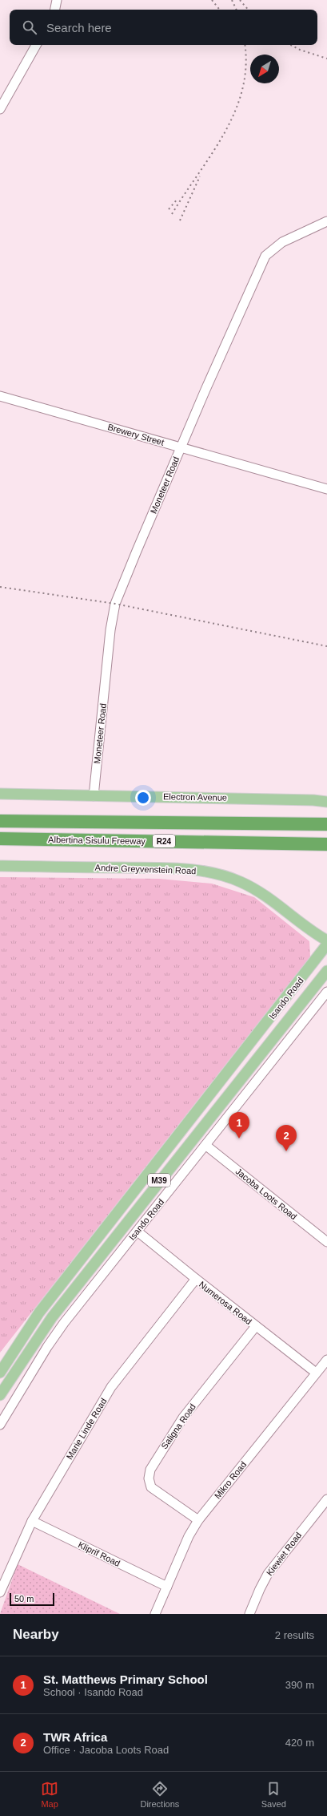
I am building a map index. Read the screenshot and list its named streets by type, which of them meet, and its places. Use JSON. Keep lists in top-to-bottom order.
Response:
{
  "streets": {
    "highway": ["Albertina Sisulu Freeway", "R24"],
    "main road": [
      "Electron Avenue",
      "Andre Greyvenstein Road",
      "Isando Road",
      "M39"
    ],
    "street": [
      "Brewery Street",
      "Moneteer Road",
      "Jacoba Loots Road",
      "Numerosa Road",
      "Saligna Road",
      "Marie Linde Road",
      "Mikro Road",
      "Kliprif Road",
      "Kiewiet Road"
    ]
  },
  "crossings": [
    ["Brewery Street", "Moneteer Road"],
    ["Moneteer Road", "Electron Avenue"],
    ["Andre Greyvenstein Road", "Isando Road"],
    ["Isando Road", "Jacoba Loots Road"],
    ["Isando Road", "Numerosa Road"],
    ["Numerosa Road", "Saligna Road"],
    ["Numerosa Road", "Marie Linde Road"],
    ["Numerosa Road", "Mikro Road"],
    ["Saligna Road", "Mikro Road"],
    ["Marie Linde Road", "Kliprif Road"],
    ["Mikro Road", "Kliprif Road"]
  ],
  "scale_bar": "50 m",
  "north": "bottom left",
  "page": {
    "search": "Search here",
    "pins": ["1", "2"],
    "scale": "50 m",
    "heading": ["Nearby", "2 results"],
    "list": [
      {
        "mark": "1",
        "name": "St. Matthews Primary School",
        "note": "School · Isando Road",
        "value": "390 m"
      },
      {
        "mark": "2",
        "name": "TWR Africa",
        "note": "Office · Jacoba Loots Road",
        "value": "420 m"
      }
    ],
    "nav": ["Map", "Directions", "Saved"]
  }
}
